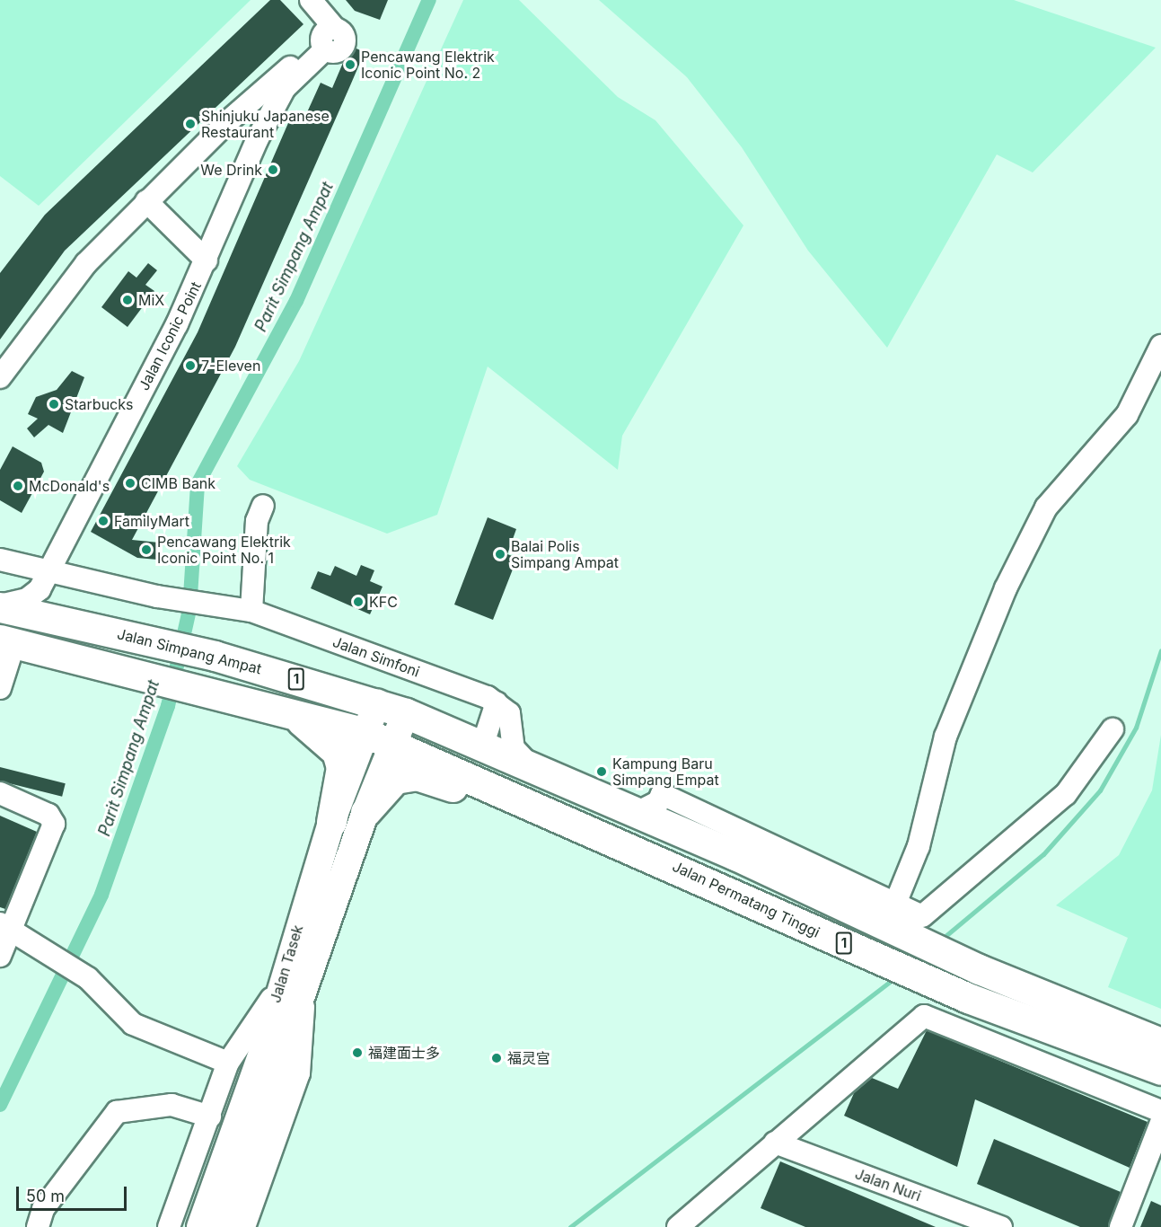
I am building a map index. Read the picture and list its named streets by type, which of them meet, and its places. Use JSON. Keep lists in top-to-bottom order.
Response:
{
  "streets": {
    "highway": ["Jalan Simpang Ampat", "1", "Jalan Permatang Tinggi"],
    "main road": ["Jalan Tasek"],
    "street": ["Jalan Iconic Point", "Jalan Simfoni", "Jalan Nuri"]
  },
  "crossings": [
    ["Jalan Iconic Point", "Jalan Simpang Ampat"],
    ["Jalan Iconic Point", "Jalan Simfoni"],
    ["Jalan Simpang Ampat", "1"],
    ["Jalan Simpang Ampat", "Jalan Tasek"],
    ["1", "Jalan Permatang Tinggi"],
    ["1", "Jalan Tasek"],
    ["Jalan Permatang Tinggi", "Jalan Tasek"]
  ],
  "water": ["Parit Simpang Ampat"],
  "places": [
    "Pencawang Elektrik Iconic Point No. 2",
    "Shinjuku Japanese Restaurant",
    "We Drink",
    "MiX",
    "7-Eleven",
    "Starbucks",
    "CIMB Bank",
    "McDonald's",
    "FamilyMart",
    "Pencawang Elektrik Iconic Point No. 1",
    "Balai Polis Simpang Ampat",
    "KFC",
    "Kampung Baru Simpang Empat",
    "福建面士多",
    "福灵宫"
  ],
  "scale_bar": "50 m"
}
